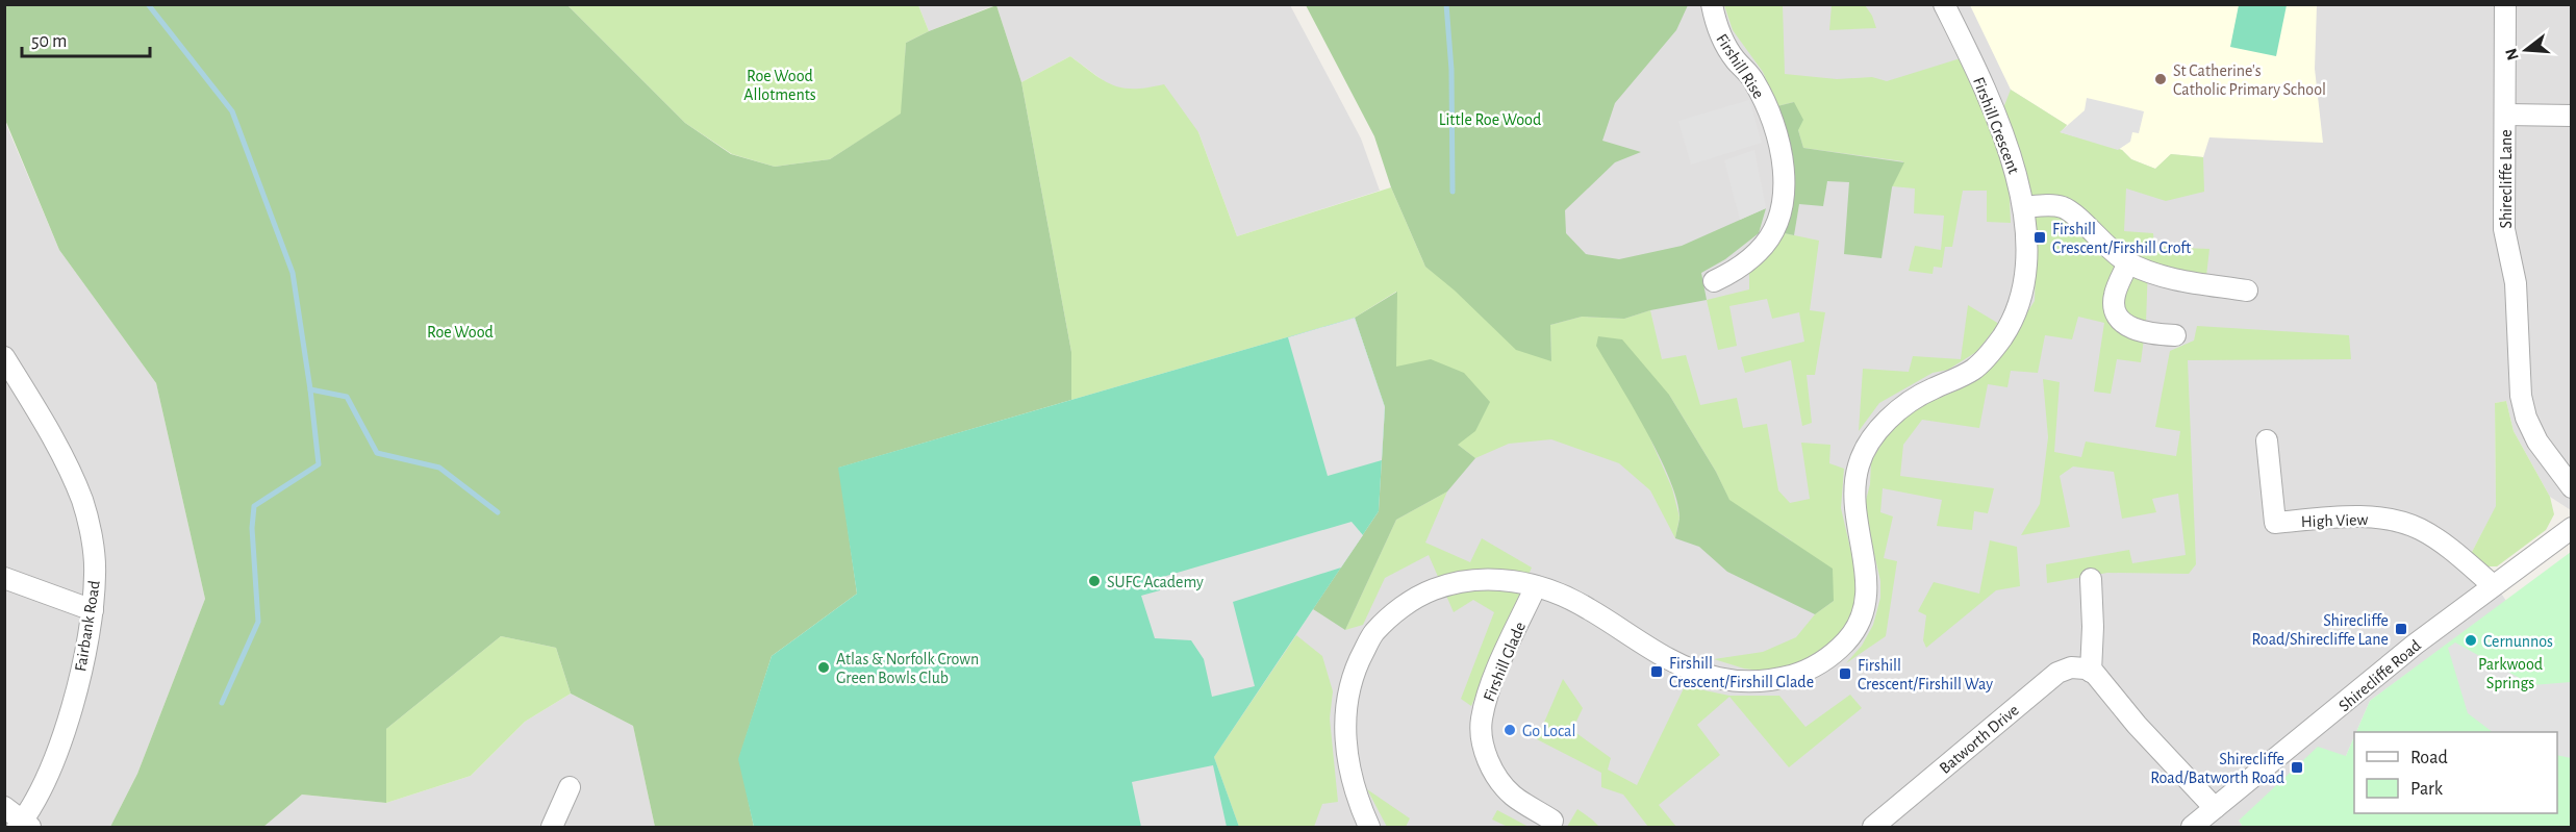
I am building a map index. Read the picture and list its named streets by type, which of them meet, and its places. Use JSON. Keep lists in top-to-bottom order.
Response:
{
  "streets": {
    "street": [
      "Firshill Rise",
      "Firshill Crescent",
      "Shirecliffe Lane",
      "High View",
      "Fairbank Road",
      "Firshill Glade",
      "Shirecliffe Road",
      "Batworth Drive"
    ]
  },
  "crossings": [
    ["Firshill Crescent", "Firshill Glade"],
    ["High View", "Shirecliffe Road"]
  ],
  "parks": [
    "Roe Wood Allotments",
    "Little Roe Wood",
    "Roe Wood",
    "Parkwood Springs"
  ],
  "places": {
    "other": [
      "St Catherine's Catholic Primary School",
      "SUFC Academy",
      "Cernunnos",
      "Atlas & Norfolk Crown Green Bowls Club",
      "Go Local"
    ],
    "transit": [
      "Firshill Crescent/Firshill Croft",
      "Shirecliffe Road/Shirecliffe Lane",
      "Firshill Crescent/Firshill Glade",
      "Firshill Crescent/Firshill Way",
      "Shirecliffe Road/Batworth Road"
    ]
  },
  "legend": ["Road", "Park"],
  "scale_bar": "50 m",
  "north": "left"
}
